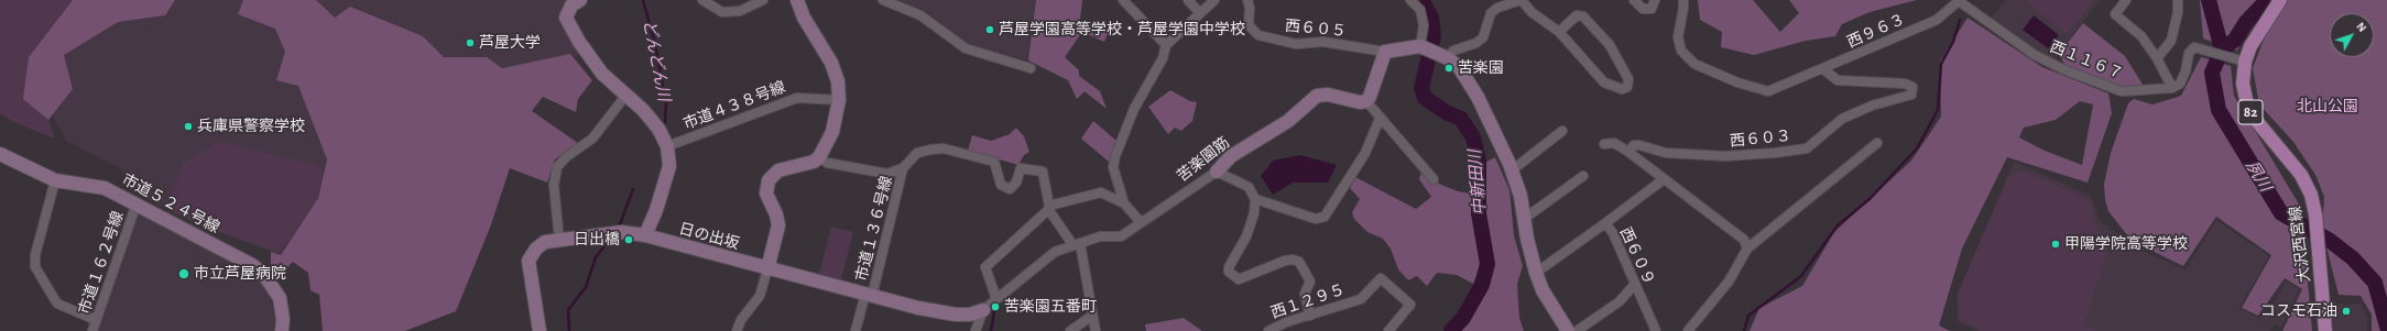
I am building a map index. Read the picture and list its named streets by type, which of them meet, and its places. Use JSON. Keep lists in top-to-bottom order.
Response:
{
  "streets": {
    "main road": ["82", "大沢西宮線"],
    "street": [
      "西６０５",
      "西９６３",
      "西１１６７",
      "市道４３８号線",
      "西６０３",
      "苦楽園筋",
      "市道５２４号線",
      "市道１３６号線",
      "日の出坂",
      "西６０９",
      "市道１６２号線",
      "西１２９５"
    ]
  },
  "crossings": [
    ["西９６３", "西１１６７"],
    ["西９６３", "西６０３"],
    ["苦楽園筋", "日の出坂"],
    ["市道５２４号線", "市道１６２号線"],
    ["市道１３６号線", "日の出坂"]
  ],
  "water": ["どんどん川", "夙川", "中新田川"],
  "parks": ["北山公園"],
  "places": [
    "芦屋学園高等学校・芦屋学園中学校",
    "芦屋大学",
    "苦楽園",
    "兵庫県警察学校",
    "日出橋",
    "甲陽学院高等学校",
    "市立芦屋病院",
    "苦楽園五番町",
    "コスモ石油"
  ],
  "north": "top right"
}
